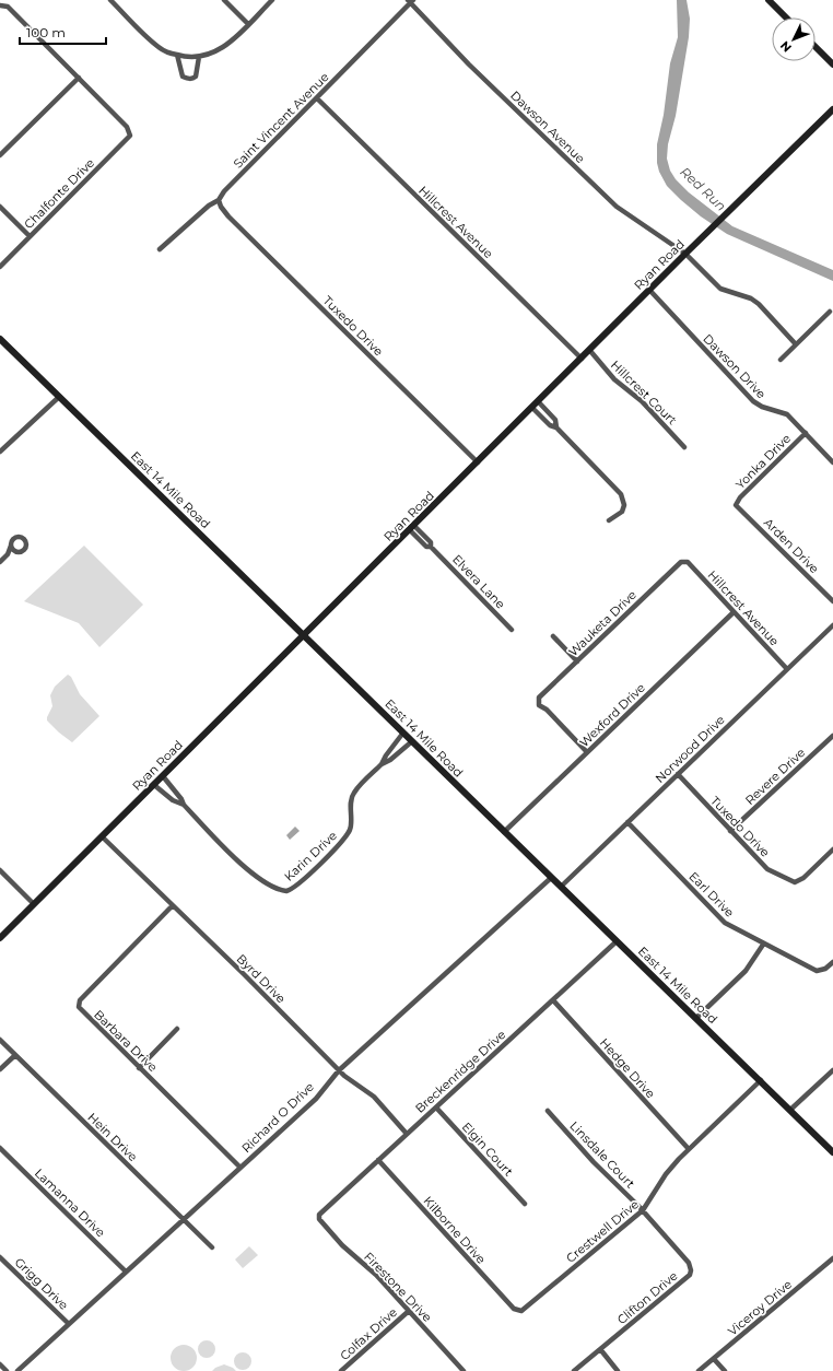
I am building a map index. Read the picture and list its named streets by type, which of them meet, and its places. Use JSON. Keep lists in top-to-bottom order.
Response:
{
  "streets": {
    "main road": ["Ryan Road", "East 14 Mile Road"],
    "street": [
      "Saint Vincent Avenue",
      "Dawson Avenue",
      "Chalfonte Drive",
      "Hillcrest Avenue",
      "Tuxedo Drive",
      "Dawson Drive",
      "Hillcrest Court",
      "Yonka Drive",
      "Arden Drive",
      "Elvera Lane",
      "Wauketa Drive",
      "Wexford Drive",
      "Norwood Drive",
      "Revere Drive",
      "Karin Drive",
      "Earl Drive",
      "Byrd Drive",
      "Barbara Drive",
      "Hedge Drive",
      "Breckenridge Drive",
      "Richard O Drive",
      "Hein Drive",
      "Elgin Court",
      "Linsdale Court",
      "Lamanna Drive",
      "Kilborne Drive",
      "Crestwell Drive",
      "Grigg Drive",
      "Firestone Drive",
      "Clifton Drive",
      "Viceroy Drive",
      "Colfax Drive"
    ]
  },
  "crossings": [
    ["Saint Vincent Avenue", "Dawson Avenue"],
    ["Saint Vincent Avenue", "Hillcrest Avenue"],
    ["Saint Vincent Avenue", "Tuxedo Drive"],
    ["Dawson Avenue", "Ryan Road"],
    ["Hillcrest Avenue", "Ryan Road"],
    ["Hillcrest Avenue", "Wauketa Drive"],
    ["Hillcrest Avenue", "Wexford Drive"],
    ["Hillcrest Avenue", "Norwood Drive"],
    ["Ryan Road", "Tuxedo Drive"],
    ["Ryan Road", "Dawson Drive"],
    ["Ryan Road", "Hillcrest Court"],
    ["Ryan Road", "East 14 Mile Road"],
    ["Ryan Road", "Elvera Lane"],
    ["Ryan Road", "Karin Drive"],
    ["Ryan Road", "Byrd Drive"],
    ["Tuxedo Drive", "Norwood Drive"],
    ["Tuxedo Drive", "Revere Drive"],
    ["Dawson Drive", "Yonka Drive"],
    ["Yonka Drive", "Arden Drive"],
    ["East 14 Mile Road", "Wexford Drive"],
    ["East 14 Mile Road", "Norwood Drive"],
    ["East 14 Mile Road", "Karin Drive"],
    ["East 14 Mile Road", "Breckenridge Drive"],
    ["East 14 Mile Road", "Richard O Drive"],
    ["East 14 Mile Road", "Crestwell Drive"],
    ["Wauketa Drive", "Wexford Drive"],
    ["Norwood Drive", "Earl Drive"],
    ["Byrd Drive", "Barbara Drive"],
    ["Byrd Drive", "Breckenridge Drive"],
    ["Byrd Drive", "Richard O Drive"],
    ["Barbara Drive", "Richard O Drive"],
    ["Hedge Drive", "Breckenridge Drive"],
    ["Hedge Drive", "Crestwell Drive"],
    ["Breckenridge Drive", "Elgin Court"],
    ["Breckenridge Drive", "Kilborne Drive"],
    ["Breckenridge Drive", "Firestone Drive"],
    ["Richard O Drive", "Hein Drive"],
    ["Richard O Drive", "Lamanna Drive"],
    ["Richard O Drive", "Grigg Drive"],
    ["Linsdale Court", "Crestwell Drive"],
    ["Linsdale Court", "Clifton Drive"],
    ["Kilborne Drive", "Crestwell Drive"],
    ["Crestwell Drive", "Clifton Drive"],
    ["Firestone Drive", "Colfax Drive"]
  ],
  "water": ["Red Run"],
  "scale_bar": "100 m",
  "north": "bottom left"
}
